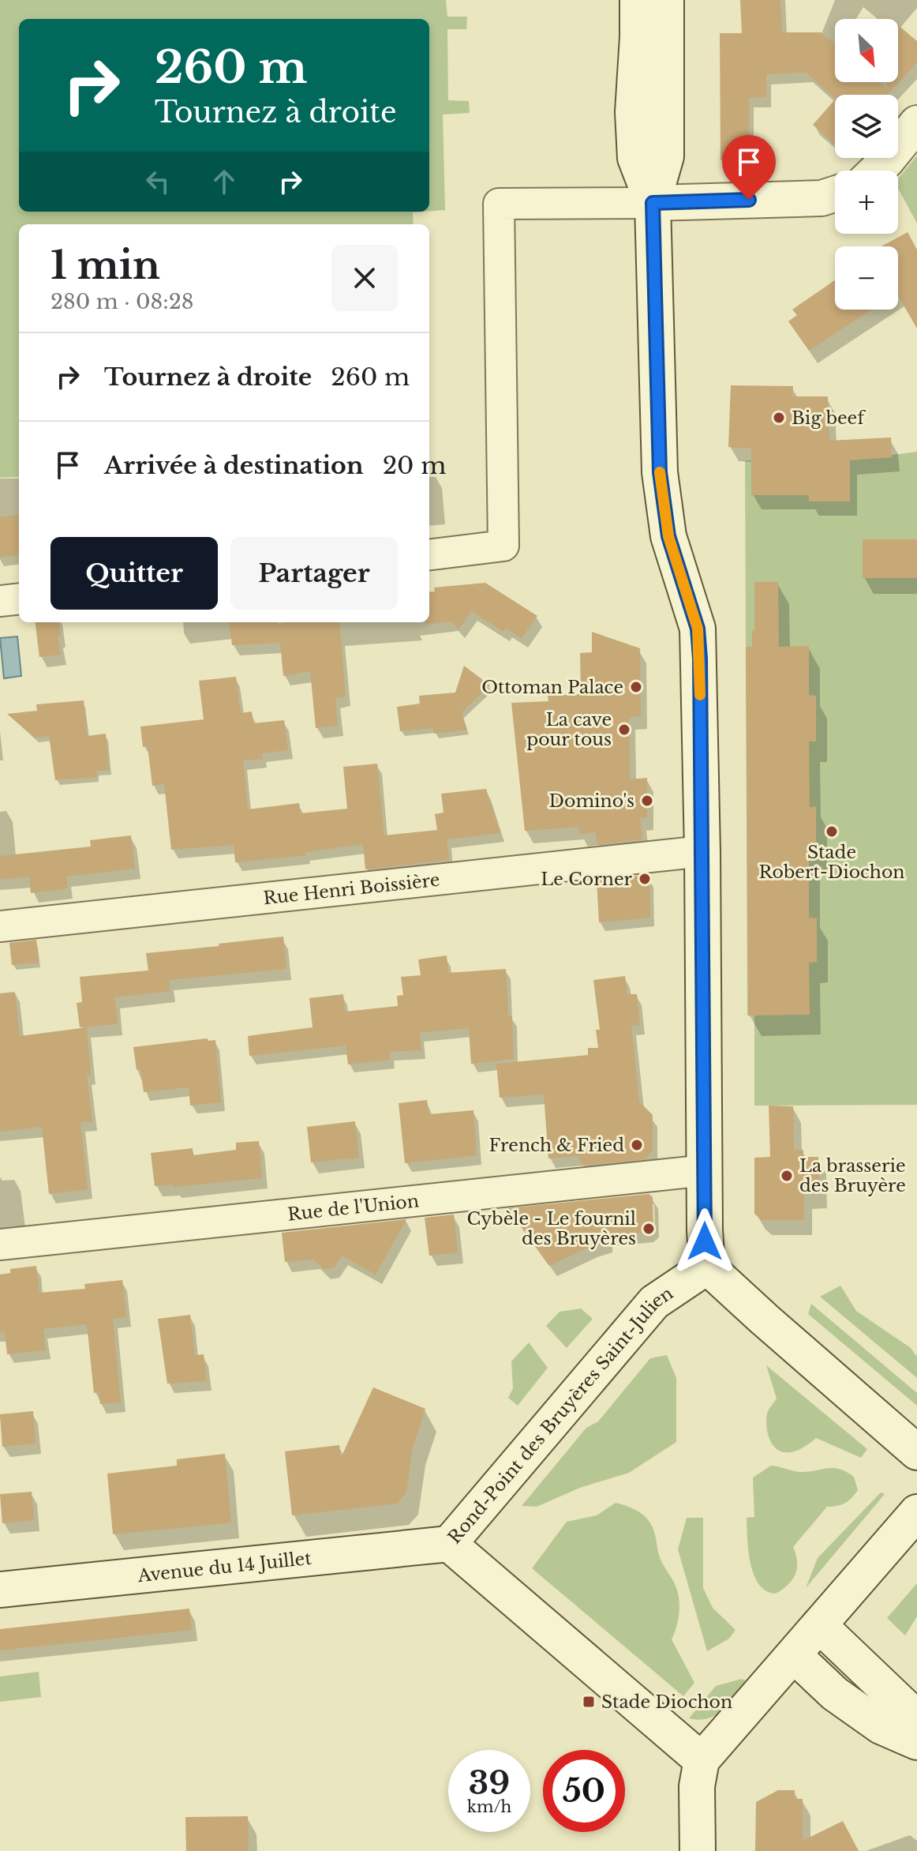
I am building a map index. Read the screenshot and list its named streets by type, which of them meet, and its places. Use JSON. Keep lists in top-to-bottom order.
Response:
{
  "streets": {
    "main road": ["Rond-Point des Bruyères Saint-Julien", "Avenue du 14 Juillet"],
    "street": ["Rue Henri Boissière", "Rue de l'Union"]
  },
  "crossings": [
    ["Rond-Point des Bruyères Saint-Julien", "Avenue du 14 Juillet"]
  ],
  "places": {
    "other": [
      "Big beef",
      "Ottoman Palace",
      "La cave pour tous",
      "Domino's",
      "Stade Robert-Diochon",
      "Le Corner",
      "French & Fried",
      "La brasserie des Bruyère",
      "Cybèle - Le fournil des Bruyères"
    ],
    "transit": ["Stade Diochon"]
  },
  "north": "bottom right",
  "page": {
    "map_buttons": ["+", "−"],
    "turn": ["260 m", "Tournez à droite"],
    "heading": ["1 min", "280 m · 08:28"],
    "list": [
      {
        "name": "Tournez à droite",
        "value": "260 m"
      },
      {
        "name": "Arrivée à destination",
        "value": "20 m"
      }
    ],
    "buttons": ["Quitter", "Partager"],
    "speed": "39 km/h",
    "limit": "50"
  }
}
